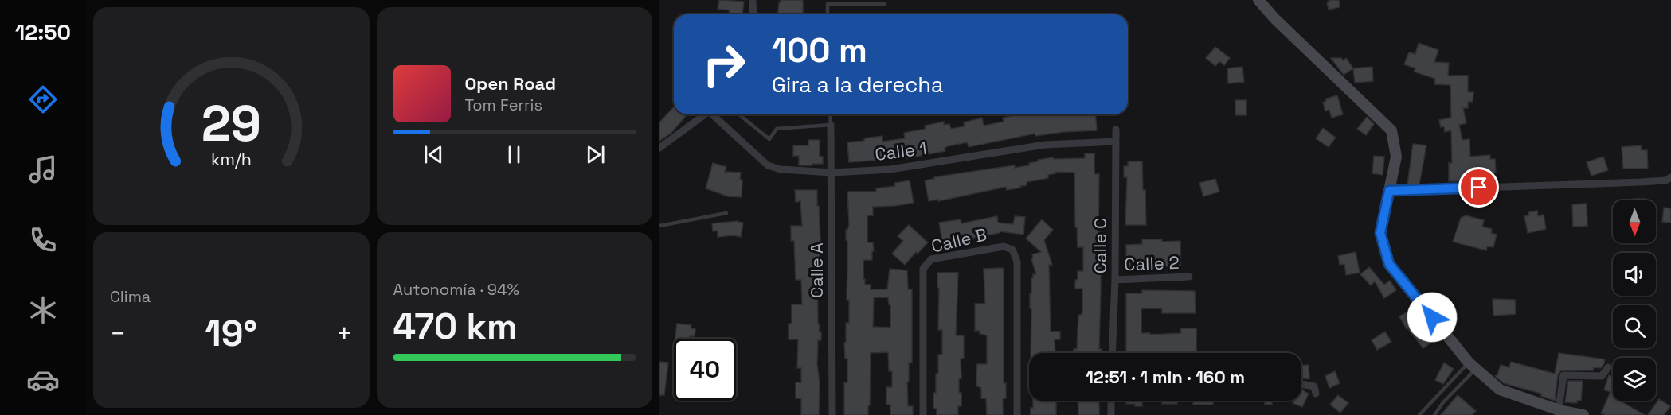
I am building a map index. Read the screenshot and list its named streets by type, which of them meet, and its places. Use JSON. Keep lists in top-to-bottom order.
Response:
{
  "streets": {
    "street": [
      "Calle 1",
      "Calle B",
      "Calle C",
      "Calle 2",
      "Calle A"
    ]
  },
  "crossings": [
    ["Calle 1", "Calle C"],
    ["Calle 1", "Calle A"],
    ["Calle C", "Calle 2"]
  ],
  "north": "bottom",
  "page": {
    "tabs": "12:50",
    "turn": ["100 m", "Gira a la derecha"],
    "song": ["Open Road", "Tom Ferris"],
    "tile": [
      "Clima",
      ["Autonomía · 94%", "470 km"]
    ],
    "heat": ["−", "19°", "+"],
    "limit": "40",
    "trip": "12:51 · 1 min · 160 m",
    "gauge": ["29", "km/h"]
  }
}
